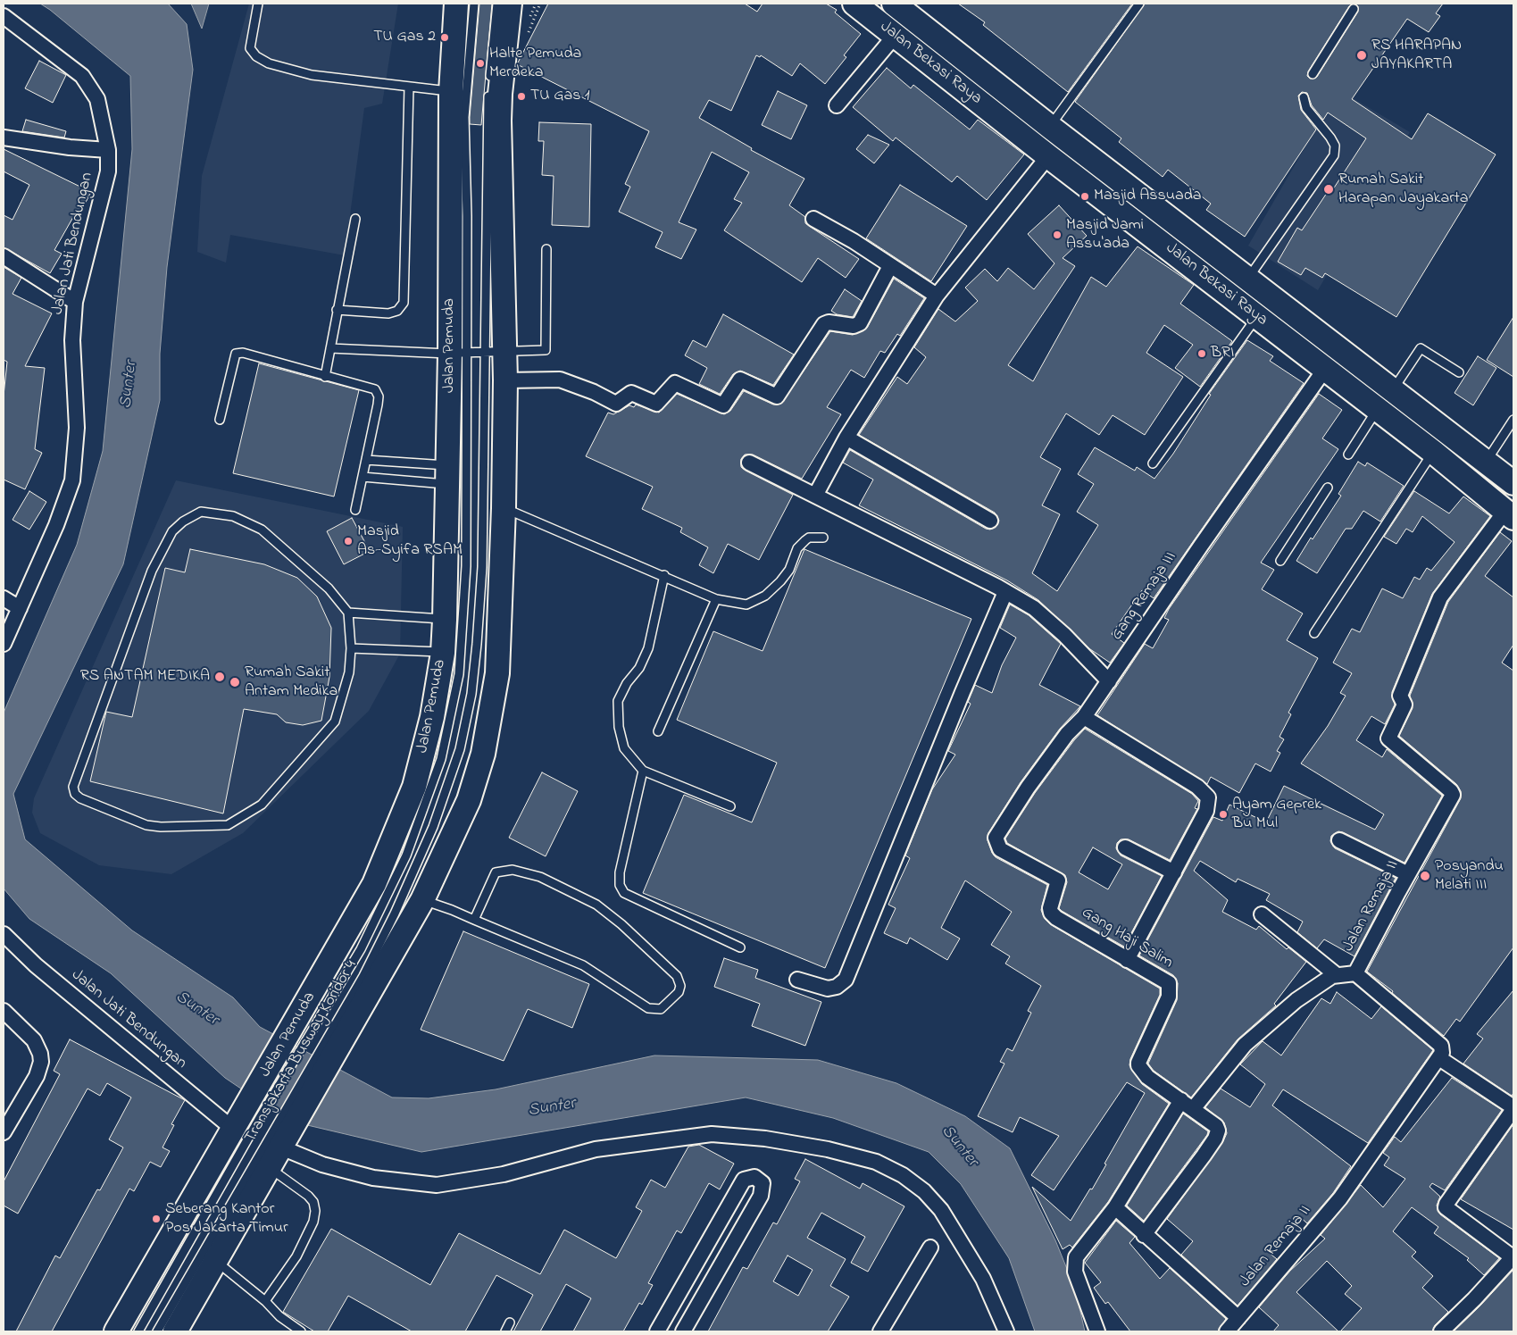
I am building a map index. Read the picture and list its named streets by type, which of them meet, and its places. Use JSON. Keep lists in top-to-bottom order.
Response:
{
  "streets": {
    "main road": ["Jalan Bekasi Raya", "Jalan Pemuda"],
    "street": [
      "Jalan Jati Bendungan",
      "Gang Remaja III",
      "Jalan Remaja II",
      "Gang Haji Salim"
    ],
    "lane": ["Transjakarta Busway Koridor 4"]
  },
  "crossings": [
    ["Jalan Bekasi Raya", "Gang Remaja III"],
    ["Jalan Bekasi Raya", "Jalan Remaja II"],
    ["Jalan Jati Bendungan", "Jalan Pemuda"],
    ["Jalan Jati Bendungan", "Transjakarta Busway Koridor 4"],
    ["Jalan Pemuda", "Transjakarta Busway Koridor 4"],
    ["Gang Remaja III", "Gang Haji Salim"]
  ],
  "water": ["Sunter"],
  "places": [
    "TU Gas 2",
    "RS HARAPAN JAYAKARTA",
    "Halte Pemuda Merdeka",
    "TU Gas 1",
    "Rumah Sakit Harapan Jayakarta",
    "Masjid Assuada",
    "Masjid Jami Assu'ada",
    "BRI",
    "Masjid As-Syifa RSAM",
    "RS ANTAM MEDIKA",
    "Rumah Sakit Antam Medika",
    "Ayam Geprek Bu Mul",
    "Posyandu Melati III",
    "Seberang Kantor Pos Jakarta Timur"
  ]
}
